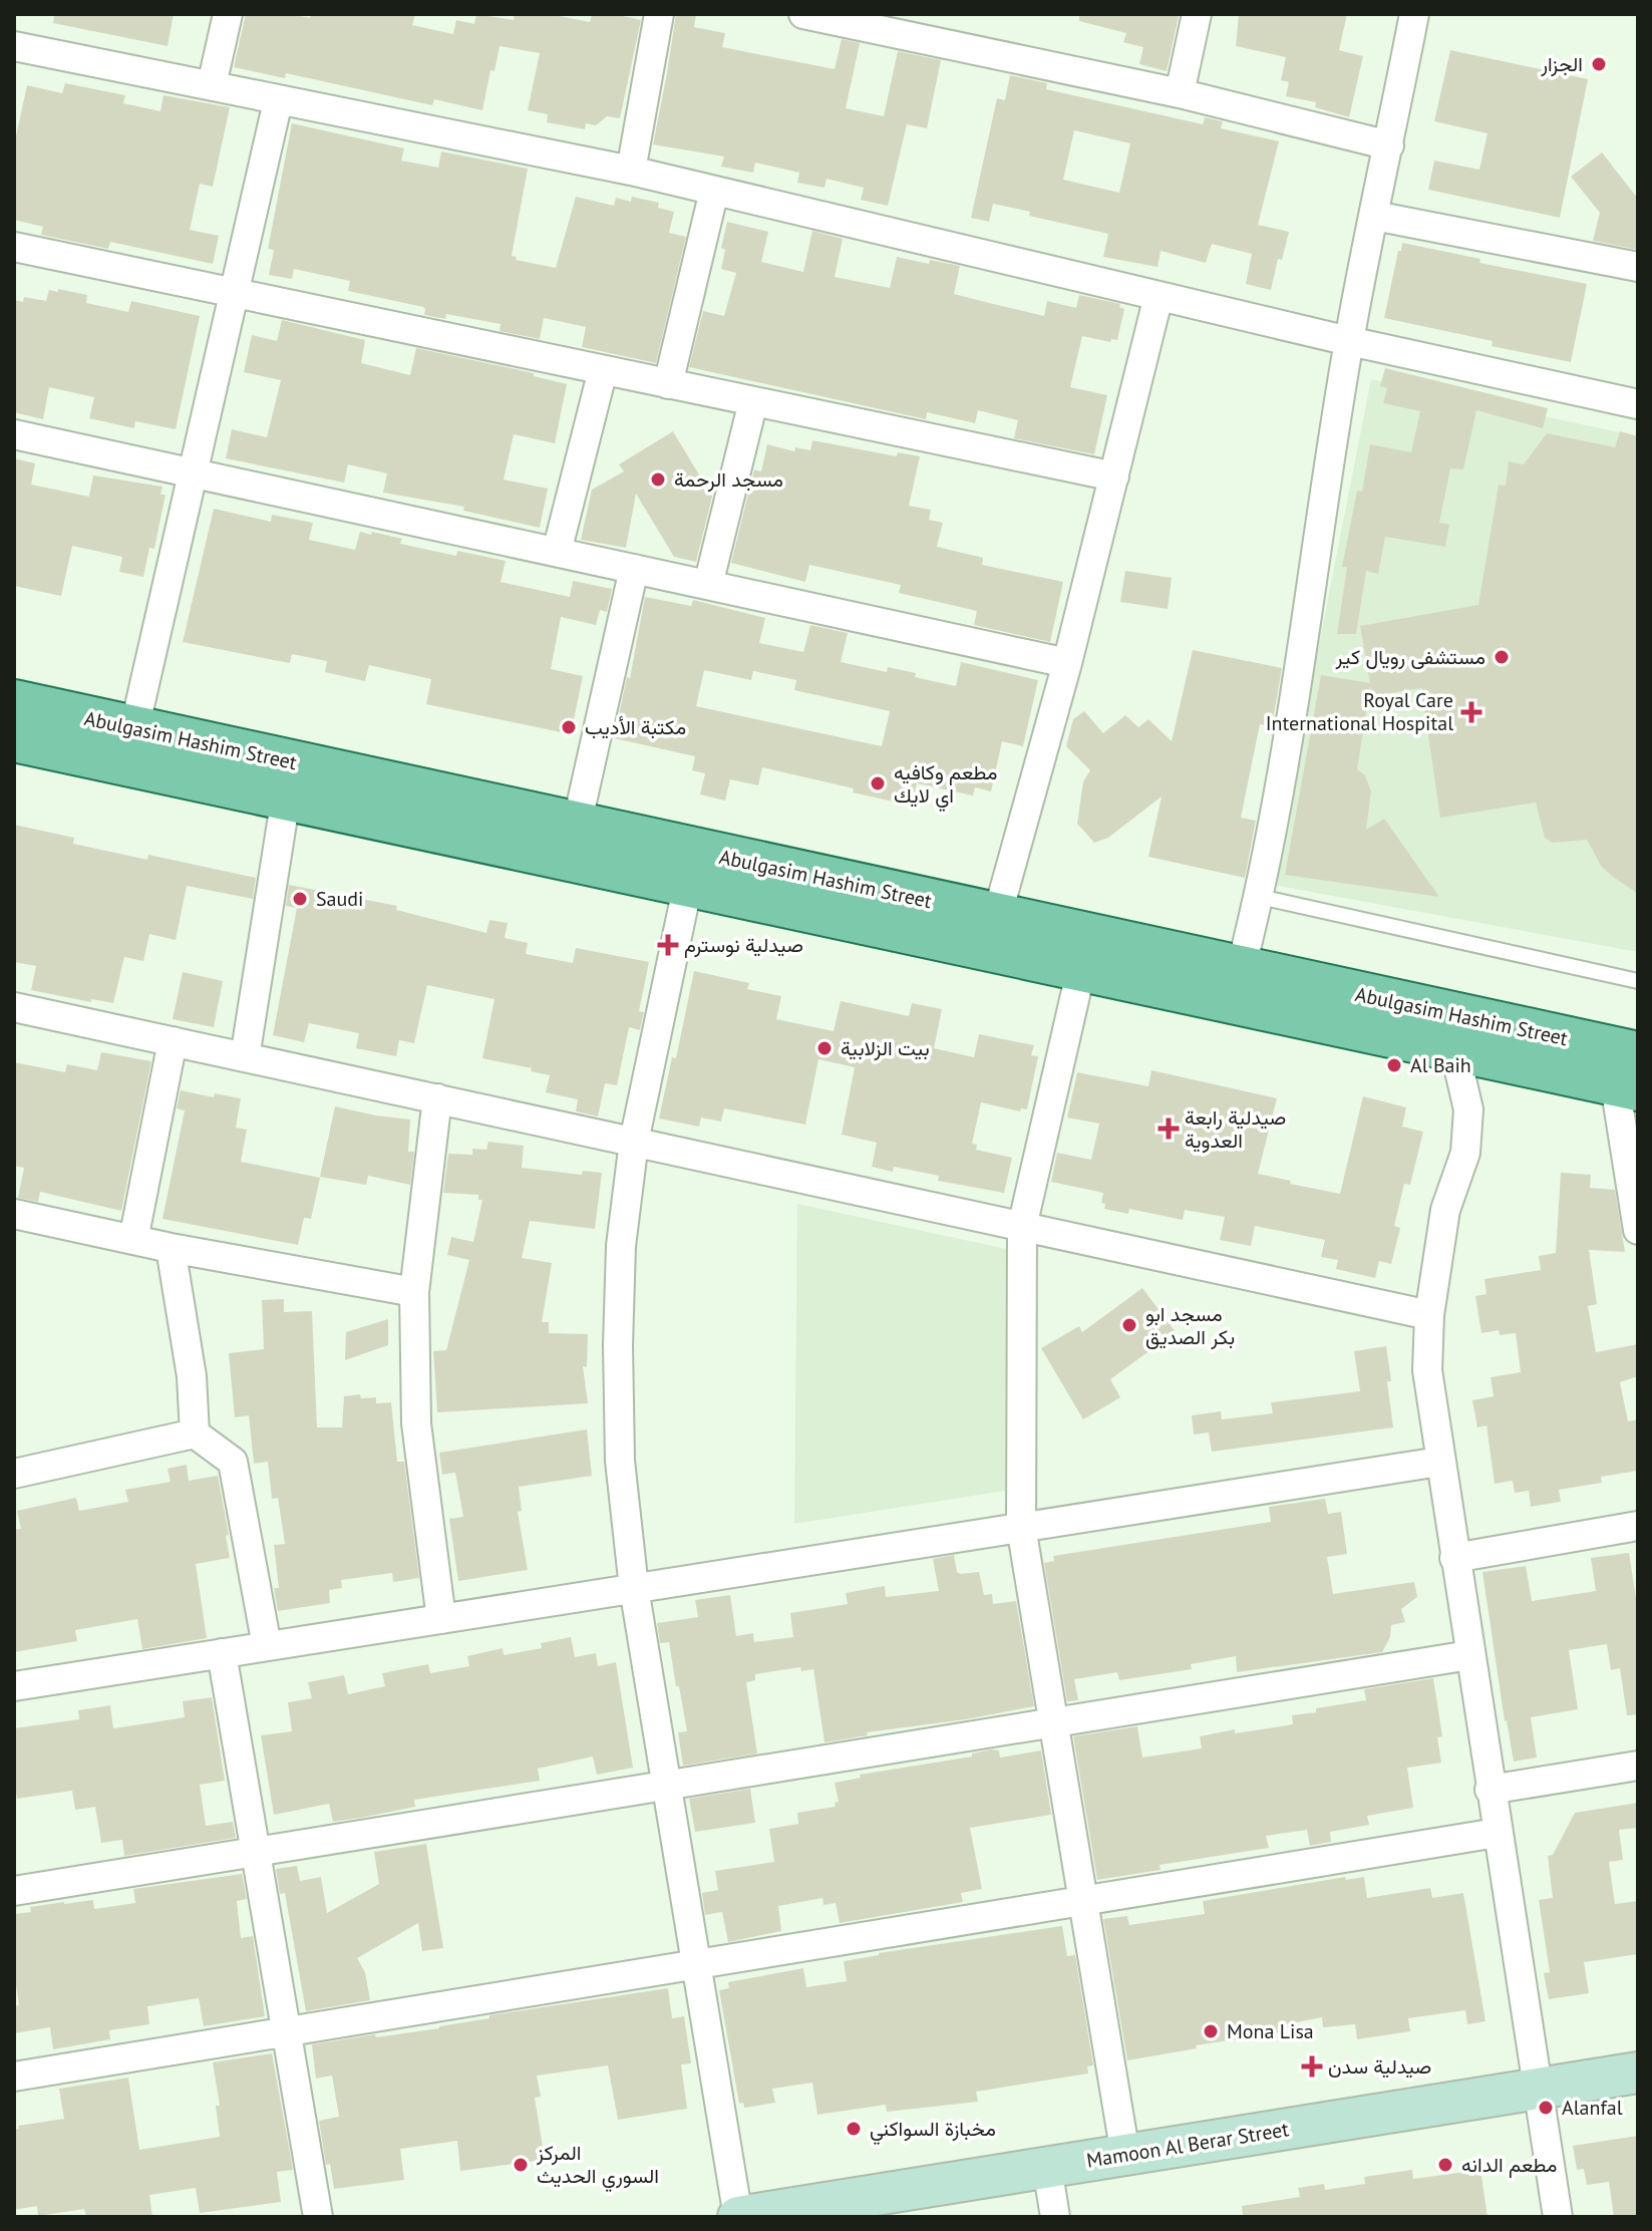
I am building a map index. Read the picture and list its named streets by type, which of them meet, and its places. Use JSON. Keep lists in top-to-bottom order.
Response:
{
  "streets": {
    "main road": ["Abulgasim Hashim Street"],
    "street": ["Mamoon Al Berar Street"]
  },
  "places": {
    "other": [
      "الجزار",
      "مسجد الرحمة",
      "مستشفى رويال كير",
      "مكتبة الأديب",
      "مطعم وكافيه اي لايك",
      "Saudi",
      "بيت الزلابية",
      "Al Baih",
      "مسجد ابو بكر الصديق",
      "Mona Lisa",
      "Alanfal",
      "مخبازة السواكني",
      "المركز السوري الحديث",
      "مطعم الدانه"
    ],
    "health": [
      "Royal Care International Hospital",
      "صيدلية نوسترم",
      "صيدلية رابعة العدوية",
      "صيدلية سدن"
    ]
  }
}
